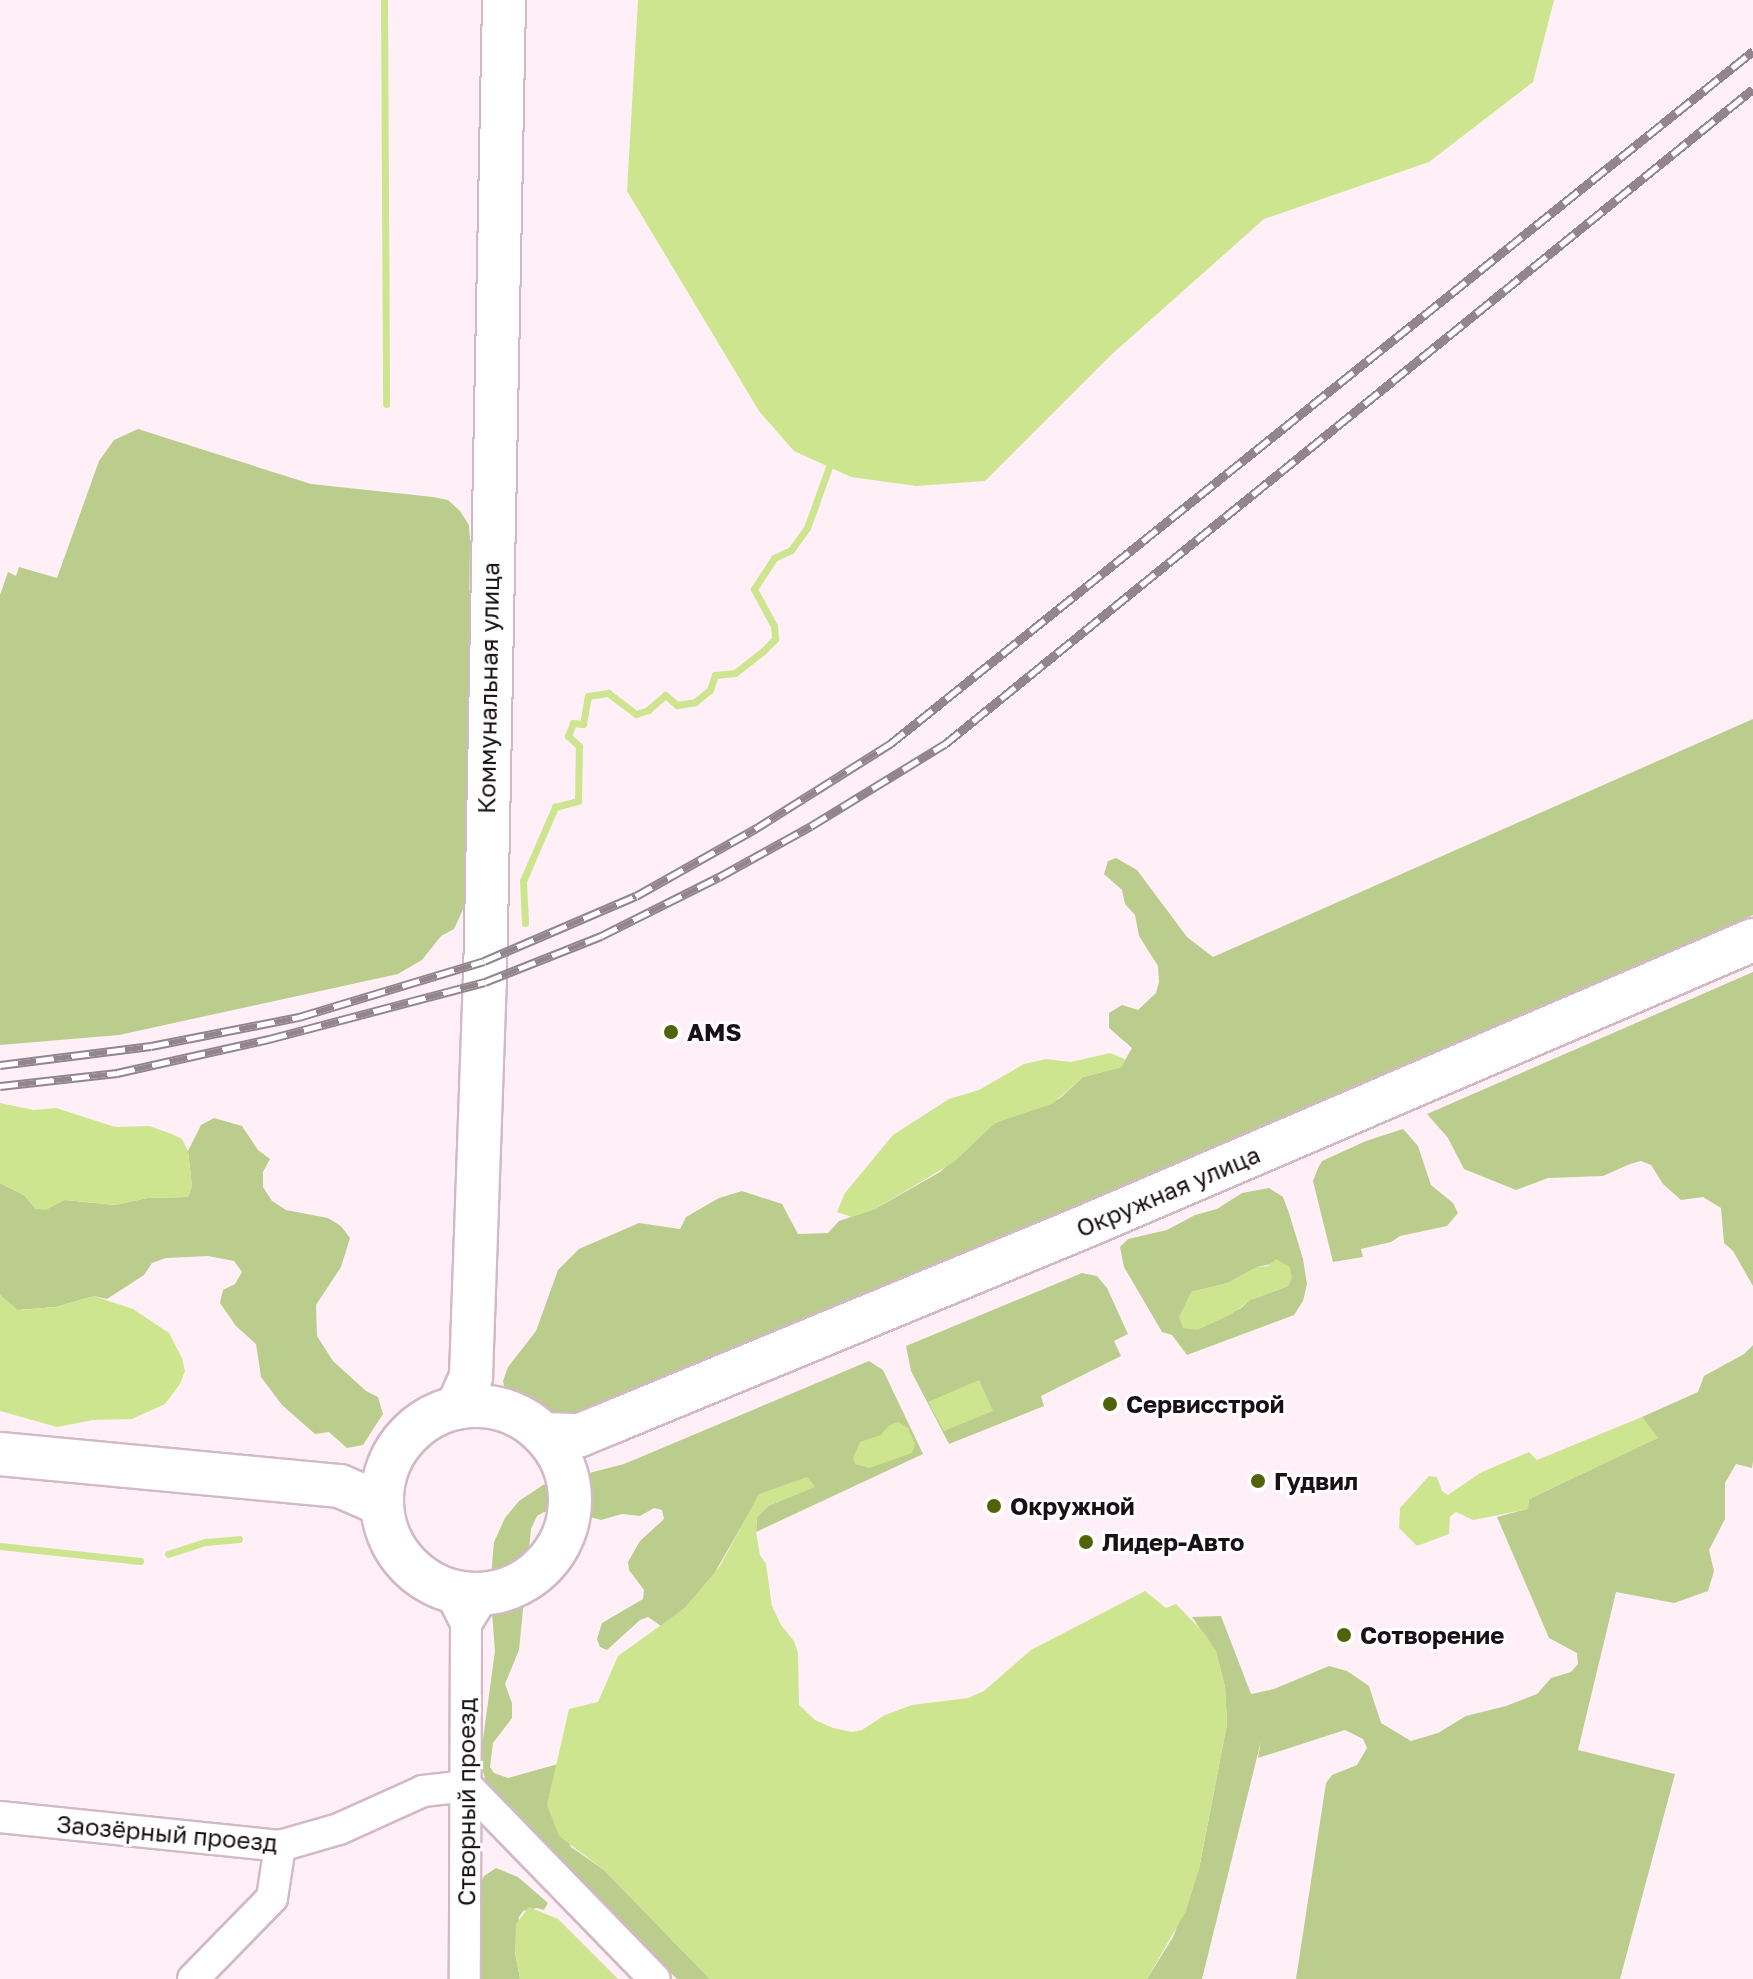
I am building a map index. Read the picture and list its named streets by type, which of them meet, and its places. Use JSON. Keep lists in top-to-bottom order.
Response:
{
  "streets": {
    "main road": ["Коммунальная улица", "Окружная улица"],
    "street": ["Створный проезд", "Заозёрный проезд"]
  },
  "crossings": [
    ["Коммунальная улица", "Окружная улица"],
    ["Коммунальная улица", "Створный проезд"],
    ["Окружная улица", "Створный проезд"],
    ["Створный проезд", "Заозёрный проезд"]
  ],
  "places": [
    "AMS",
    "Сервисстрой",
    "Гудвил",
    "Окружной",
    "Лидер-Авто",
    "Сотворение"
  ]
}
